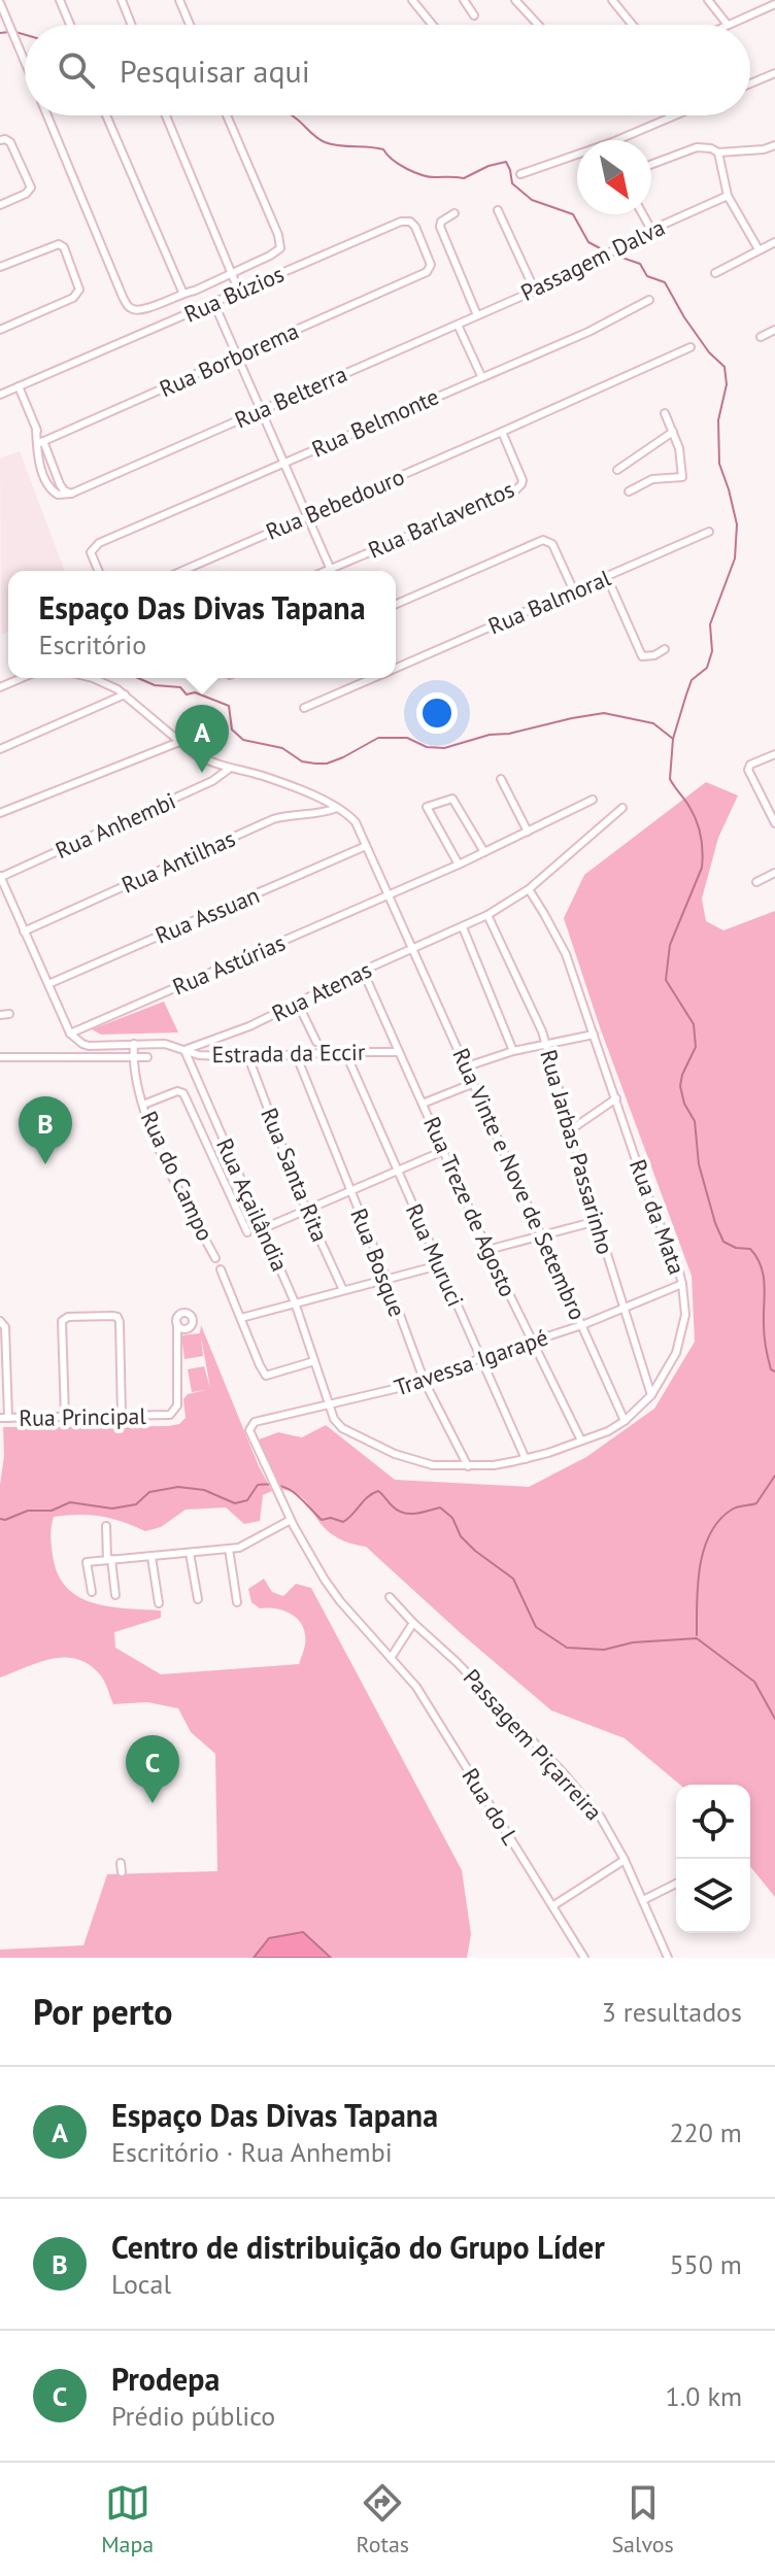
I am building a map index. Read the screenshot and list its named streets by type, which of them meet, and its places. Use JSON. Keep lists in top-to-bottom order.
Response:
{
  "streets": {
    "street": [
      "Passagem Dalva",
      "Rua Búzios",
      "Rua Borborema",
      "Rua Belterra",
      "Rua Belmonte",
      "Rua Bebedouro",
      "Rua Barlaventos",
      "Rua Balmoral",
      "Rua Anhembi",
      "Rua Antilhas",
      "Rua Assuan",
      "Rua Astúrias",
      "Rua Atenas",
      "Estrada da Eccir",
      "Rua Jarbas Passarinho",
      "Rua Santa Rita",
      "Rua do Campo",
      "Rua Vinte e Nove de Setembro",
      "Rua Açailândia",
      "Rua Treze de Agosto",
      "Rua da Mata",
      "Rua Muruci",
      "Rua Bosque",
      "Travessa Igarapé",
      "Rua Principal",
      "Passagem Piçarreira",
      "Rua do L"
    ]
  },
  "crossings": [
    ["Passagem Dalva", "Rua Belterra"],
    ["Rua Búzios", "Rua Borborema"],
    ["Rua Bebedouro", "Rua Barlaventos"],
    ["Rua Antilhas", "Rua Vinte e Nove de Setembro"],
    ["Rua Assuan", "Rua Vinte e Nove de Setembro"],
    ["Rua Astúrias", "Estrada da Eccir"],
    ["Rua Astúrias", "Rua Vinte e Nove de Setembro"],
    ["Rua Atenas", "Estrada da Eccir"],
    ["Rua Atenas", "Rua Jarbas Passarinho"],
    ["Rua Atenas", "Rua Vinte e Nove de Setembro"],
    ["Rua Atenas", "Rua Açailândia"],
    ["Rua Atenas", "Rua Treze de Agosto"],
    ["Rua Atenas", "Rua da Mata"],
    ["Estrada da Eccir", "Rua Santa Rita"],
    ["Estrada da Eccir", "Rua do Campo"],
    ["Estrada da Eccir", "Rua Açailândia"],
    ["Estrada da Eccir", "Rua Treze de Agosto"],
    ["Estrada da Eccir", "Rua Muruci"],
    ["Estrada da Eccir", "Rua Bosque"],
    ["Rua Jarbas Passarinho", "Rua da Mata"],
    ["Rua Jarbas Passarinho", "Travessa Igarapé"],
    ["Rua do Campo", "Rua Açailândia"],
    ["Rua do Campo", "Rua da Mata"],
    ["Rua Vinte e Nove de Setembro", "Rua da Mata"],
    ["Rua Vinte e Nove de Setembro", "Travessa Igarapé"],
    ["Rua Açailândia", "Rua da Mata"],
    ["Rua Treze de Agosto", "Rua da Mata"],
    ["Rua Treze de Agosto", "Travessa Igarapé"],
    ["Rua da Mata", "Rua Muruci"],
    ["Rua da Mata", "Rua Bosque"],
    ["Rua da Mata", "Travessa Igarapé"],
    ["Rua Muruci", "Travessa Igarapé"],
    ["Rua Bosque", "Travessa Igarapé"]
  ],
  "north": "bottom right",
  "page": {
    "search": "Pesquisar aqui",
    "popup": ["Espaço Das Divas Tapana", "Escritório"],
    "pins": ["A", "B", "C"],
    "heading": ["Por perto", "3 resultados"],
    "list": [
      {
        "mark": "A",
        "name": "Espaço Das Divas Tapana",
        "note": "Escritório · Rua Anhembi",
        "value": "220 m"
      },
      {
        "mark": "B",
        "name": "Centro de distribuição do Grupo Líder",
        "note": "Local",
        "value": "550 m"
      },
      {
        "mark": "C",
        "name": "Prodepa",
        "note": "Prédio público",
        "value": "1.0 km"
      }
    ],
    "nav": ["Mapa", "Rotas", "Salvos"]
  }
}
